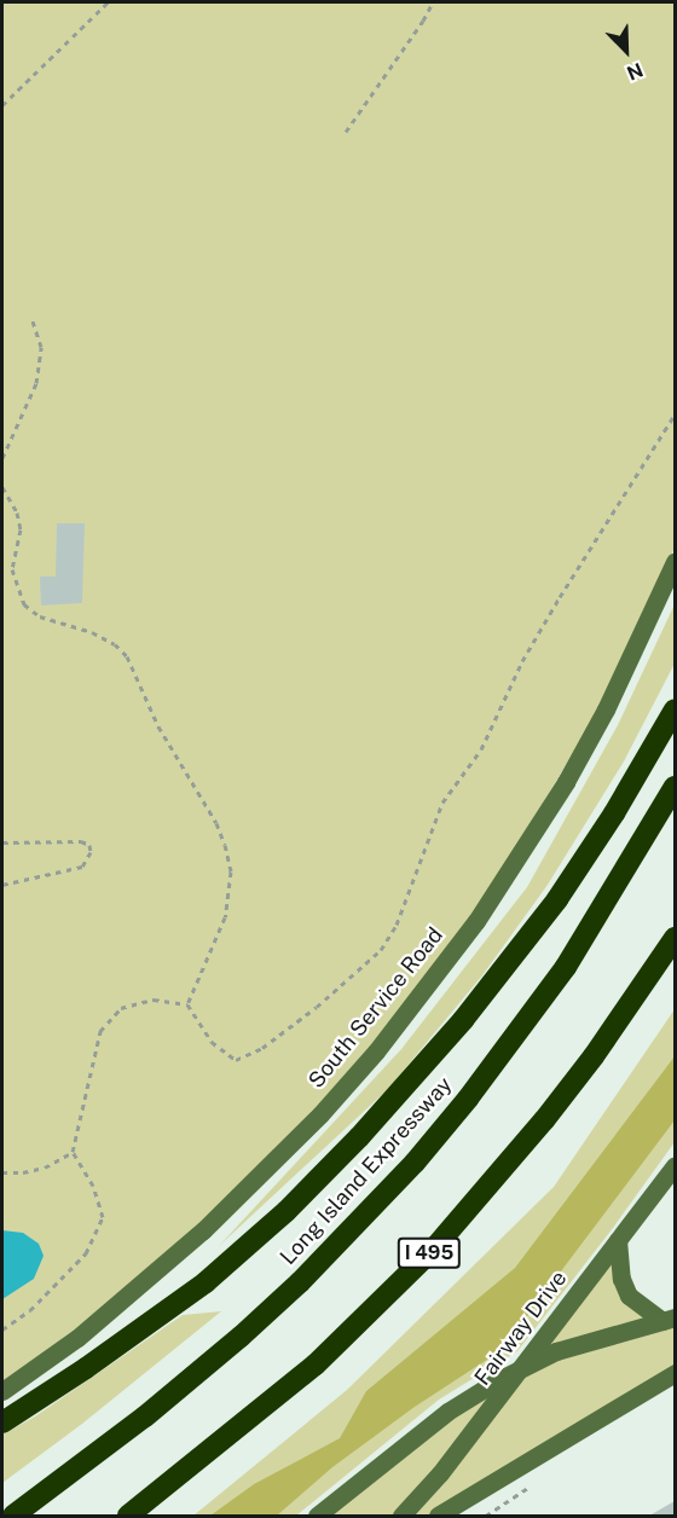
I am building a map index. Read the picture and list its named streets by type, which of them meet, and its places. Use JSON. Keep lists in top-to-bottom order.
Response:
{
  "streets": {
    "highway": ["Long Island Expressway", "I 495"],
    "main road": ["South Service Road", "Fairway Drive"]
  },
  "north": "bottom right"
}
